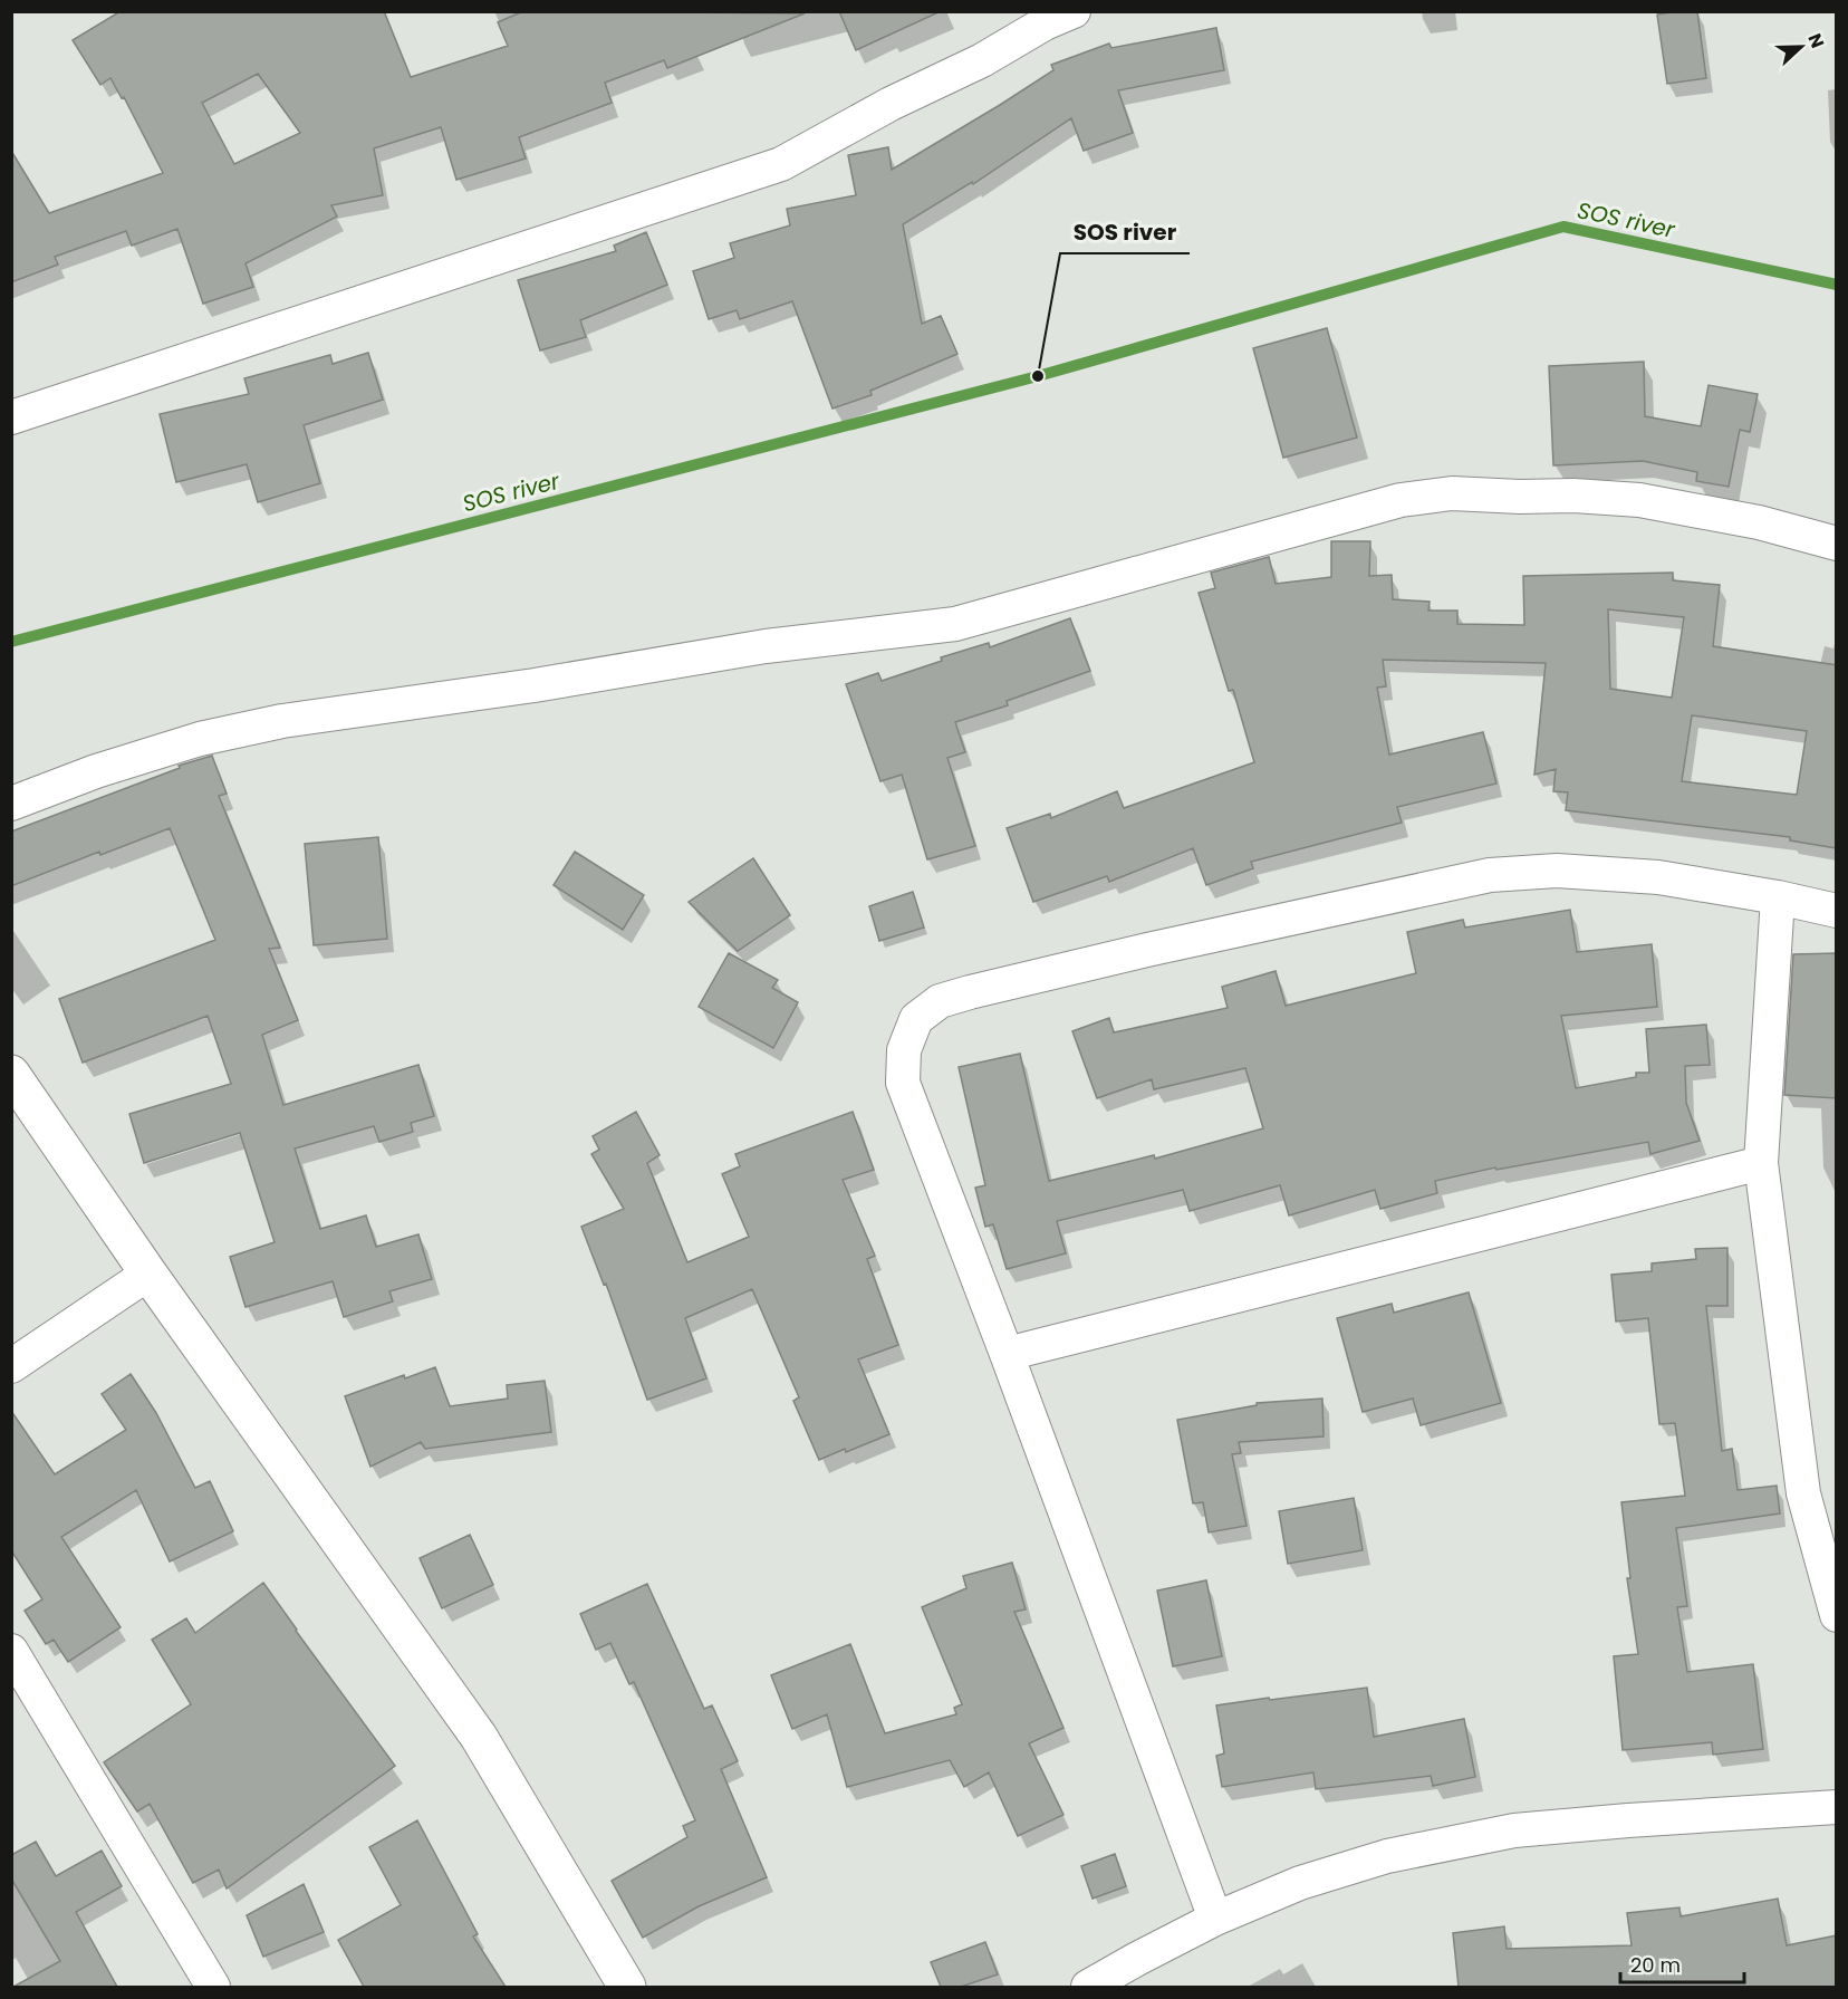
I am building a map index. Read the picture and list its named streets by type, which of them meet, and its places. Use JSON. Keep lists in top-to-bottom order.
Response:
{
  "water": ["SOS river"],
  "places": ["SOS river"],
  "scale_bar": "20 m",
  "north": "right"
}
